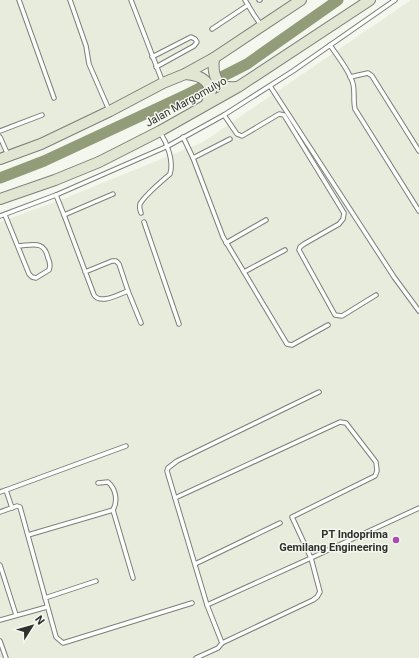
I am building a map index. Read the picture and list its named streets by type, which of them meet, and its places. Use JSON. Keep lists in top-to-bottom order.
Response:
{
  "streets": {
    "main road": ["Jalan Margomulyo"]
  },
  "places": ["PT Indoprima Gemilang Engineering"],
  "north": "top right"
}
